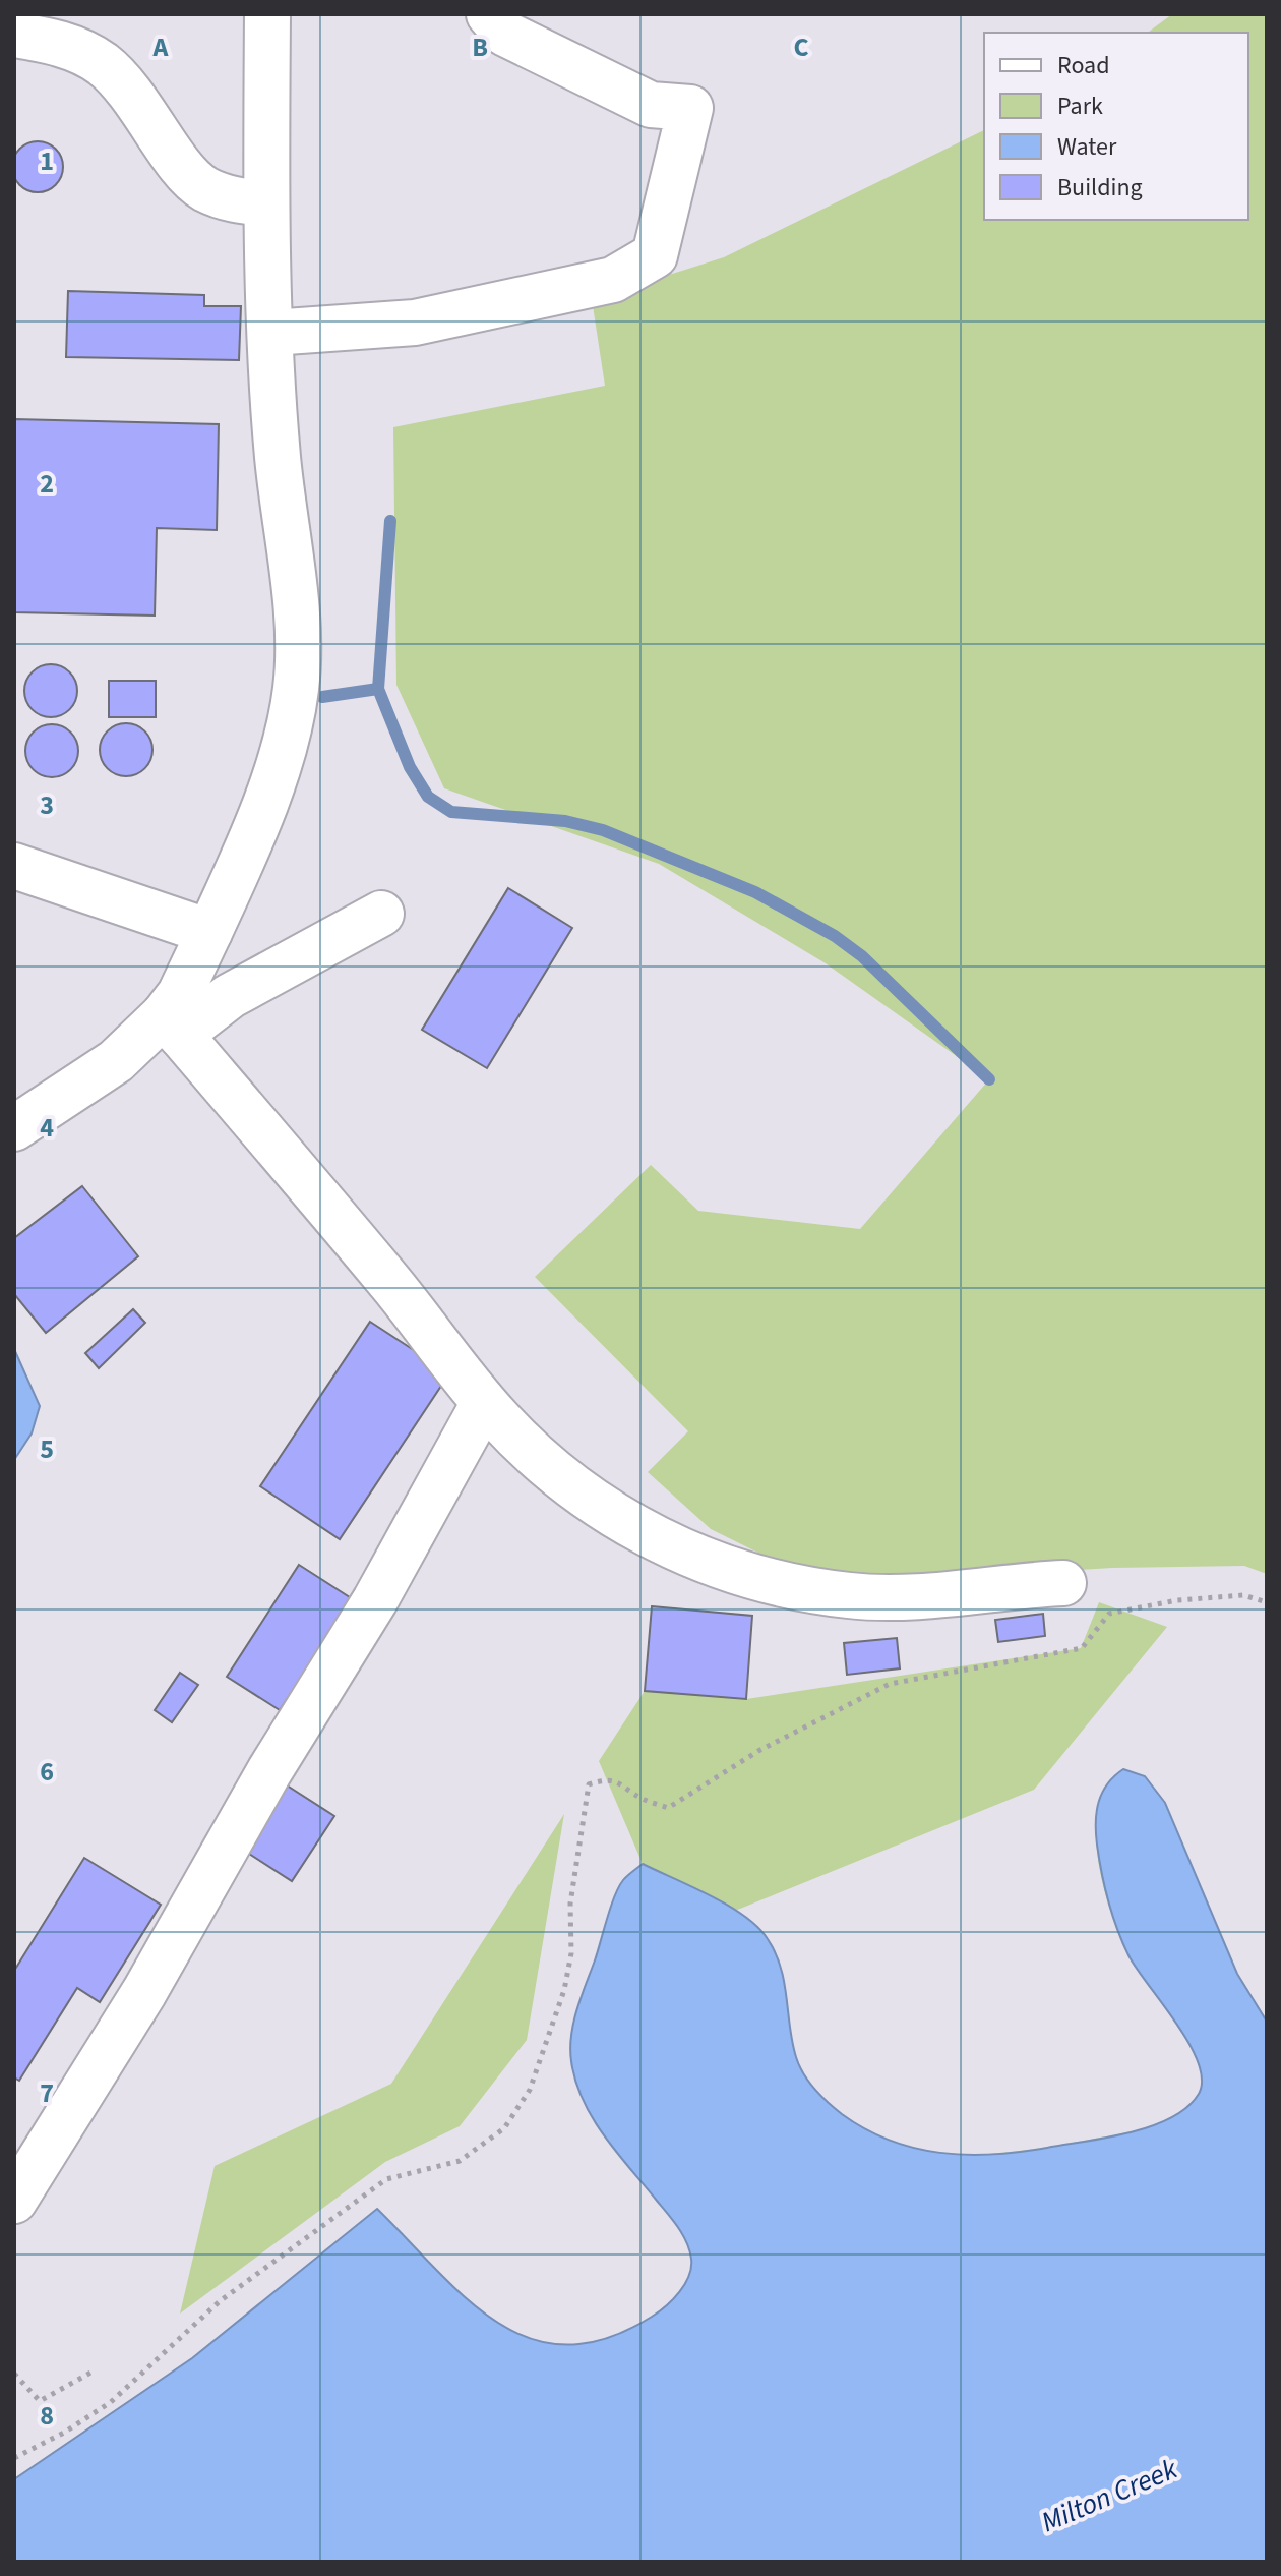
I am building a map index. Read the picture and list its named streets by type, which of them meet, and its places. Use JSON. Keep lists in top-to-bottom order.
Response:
{
  "water": ["Milton Creek"],
  "legend": [
    "Road",
    "Park",
    "Water",
    "Building"
  ],
  "grid": {
    "columns": ["A", "B", "C"],
    "rows": [
      "1",
      "2",
      "3",
      "4",
      "5",
      "6",
      "7",
      "8"
    ]
  }
}
